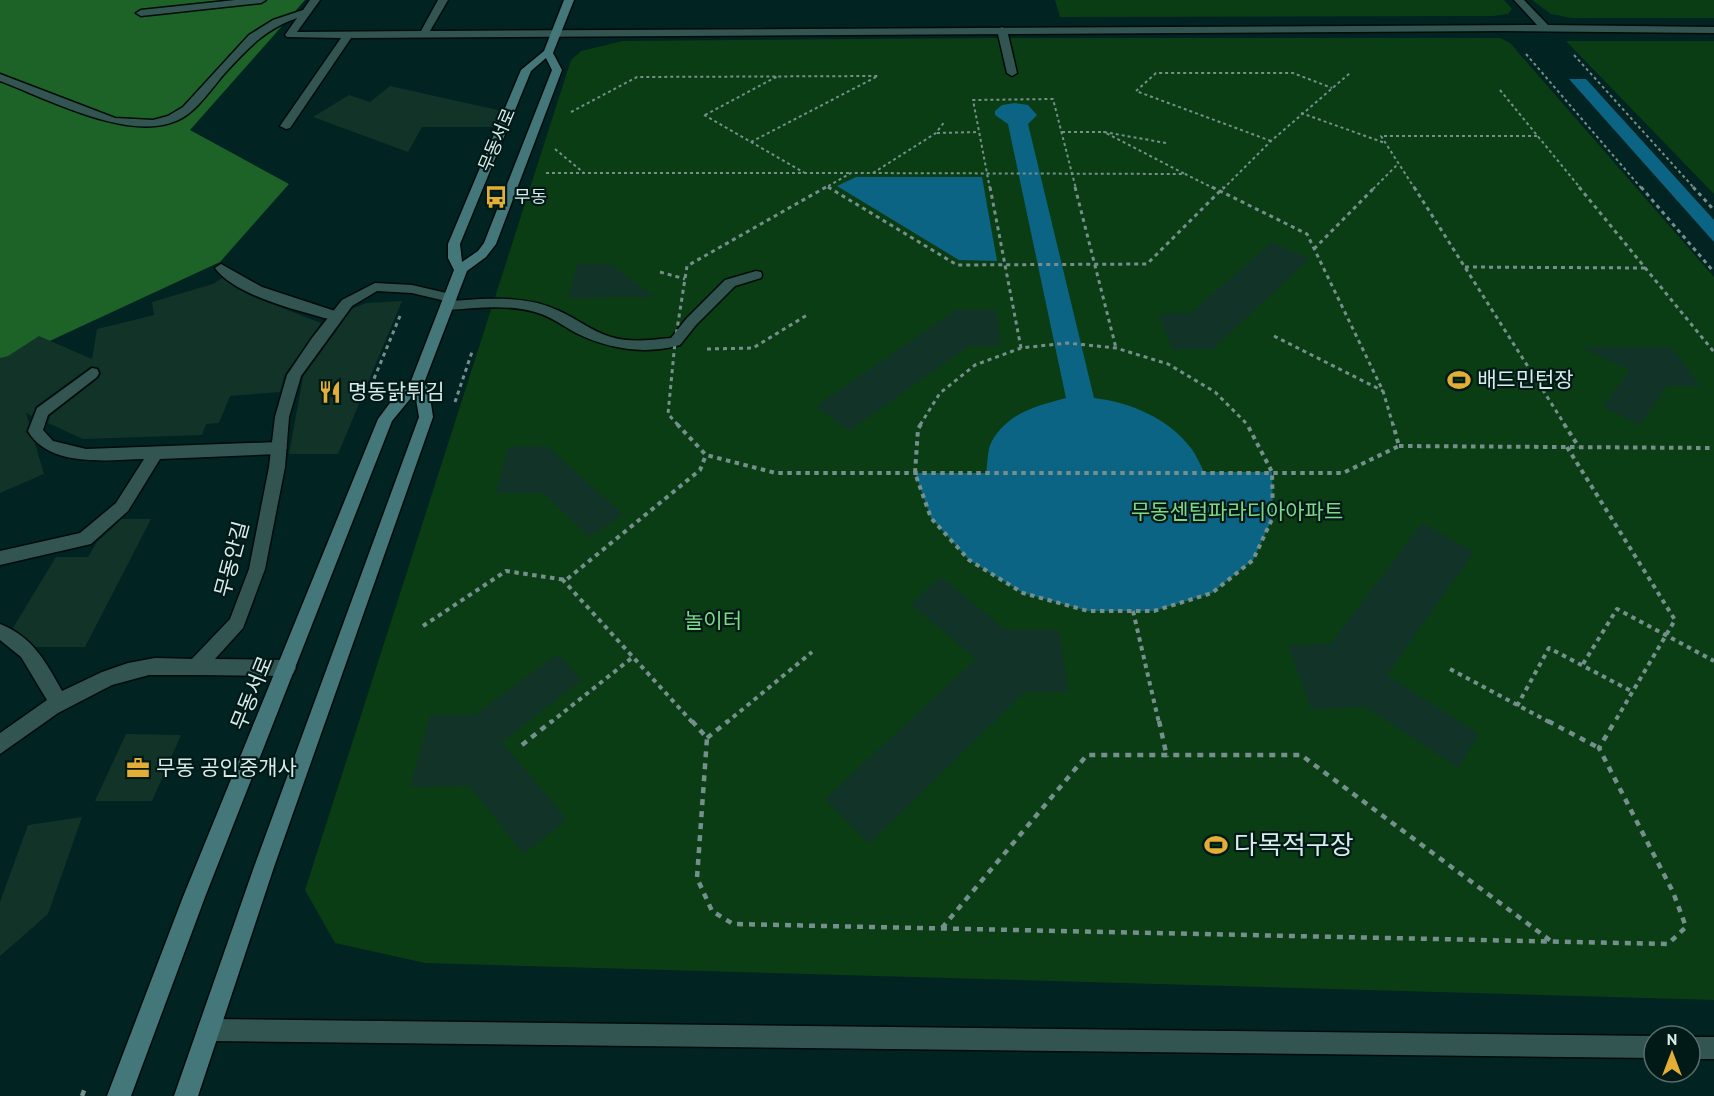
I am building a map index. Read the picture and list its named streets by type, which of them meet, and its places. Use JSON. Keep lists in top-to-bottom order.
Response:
{
  "streets": {
    "main road": ["무동서로"],
    "street": ["무동안길"]
  },
  "crossings": [
    ["무동서로", "무동안길"]
  ],
  "parks": ["무동센텀파라디아아파트", "놀이터"],
  "places": {
    "bus stop": ["무동"],
    "sports": ["배드민턴장", "다목적구장"],
    "restaurant": ["명동닭튀김"],
    "office": ["무동 공인중개사"]
  },
  "north": "top"
}
